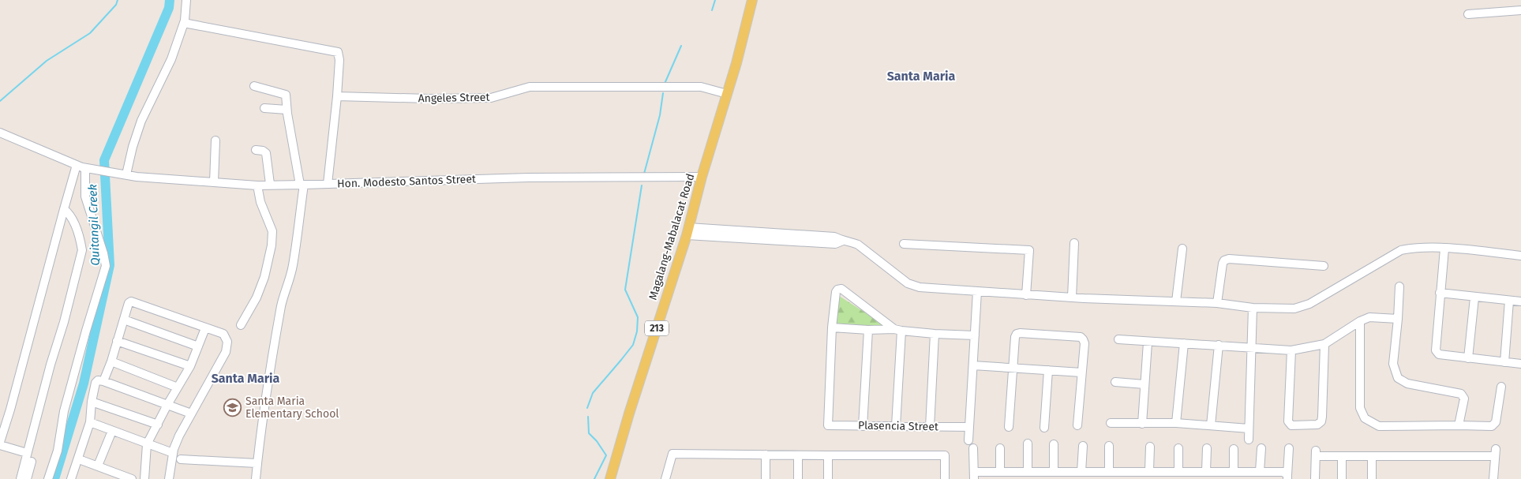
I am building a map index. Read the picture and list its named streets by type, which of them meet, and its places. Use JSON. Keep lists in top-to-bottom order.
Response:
{
  "streets": {
    "main road": ["Magalang-Mabalacat Road", "213"],
    "street": ["Angeles Street", "Hon. Modesto Santos Street", "Plasencia Street"]
  },
  "crossings": [
    ["Angeles Street", "Magalang-Mabalacat Road"],
    ["Hon. Modesto Santos Street", "Magalang-Mabalacat Road"]
  ],
  "districts": ["Santa Maria", "Santa Maria"],
  "water": ["Quitangil Creek"],
  "places": {
    "school or university": ["Santa Maria Elementary School"]
  }
}
